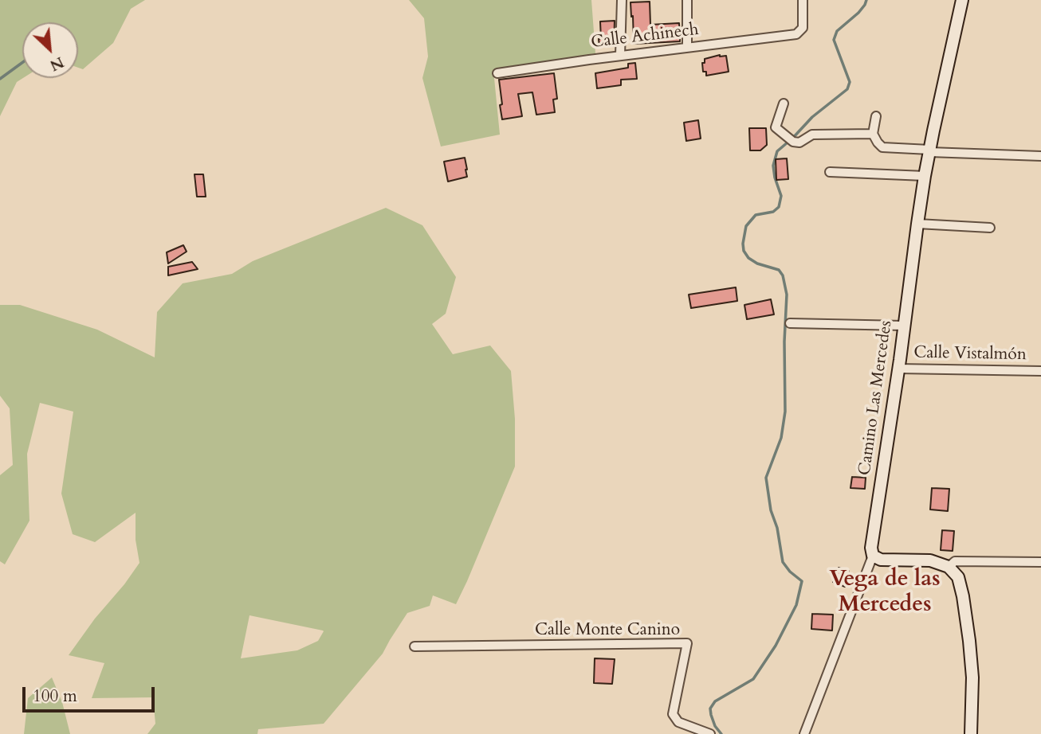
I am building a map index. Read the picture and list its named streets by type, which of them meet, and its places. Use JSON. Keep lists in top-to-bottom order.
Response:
{
  "streets": {
    "main road": ["Camino Las Mercedes"],
    "street": ["Calle Achinech", "Calle Vistalmón", "Calle Monte Canino"]
  },
  "crossings": [
    ["Calle Vistalmón", "Camino Las Mercedes"]
  ],
  "districts": ["Vega de las Mercedes"],
  "scale_bar": "100 m",
  "north": "bottom right"
}
